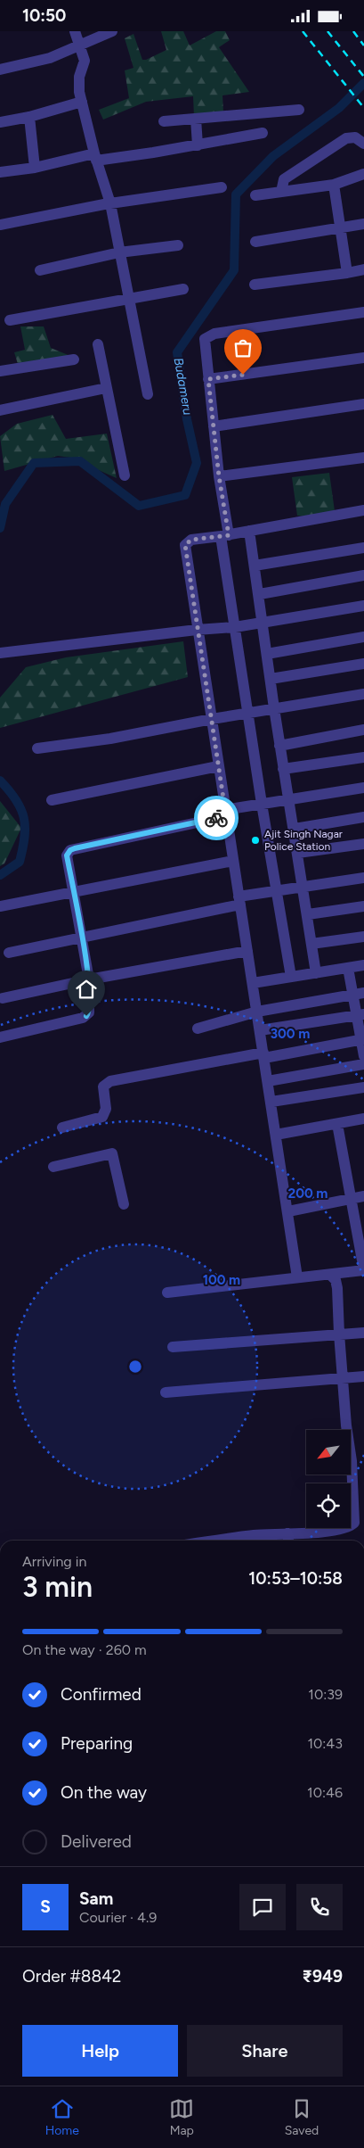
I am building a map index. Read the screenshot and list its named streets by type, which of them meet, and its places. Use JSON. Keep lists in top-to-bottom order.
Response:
{
  "water": ["Budameru"],
  "places": ["Ajit Singh Nagar Police Station"],
  "north": "bottom left",
  "page": {
    "status": "10:50",
    "heading": ["3 min", "Arriving in", "10:53–10:58"],
    "panel": [
      "Sam",
      "Courier · 4.9",
      "Order #8842",
      "₹949"
    ],
    "bar": "On the way · 260 m",
    "list": [
      ["Confirmed", "10:39"],
      ["Preparing", "10:43"],
      ["On the way", "10:46"],
      "Delivered"
    ],
    "round": "S",
    "buttons": ["Help", "Share"],
    "tabs": ["Home", "Map", "Saved"]
  },
  "rings": ["300 m", "200 m", "100 m"]
}
